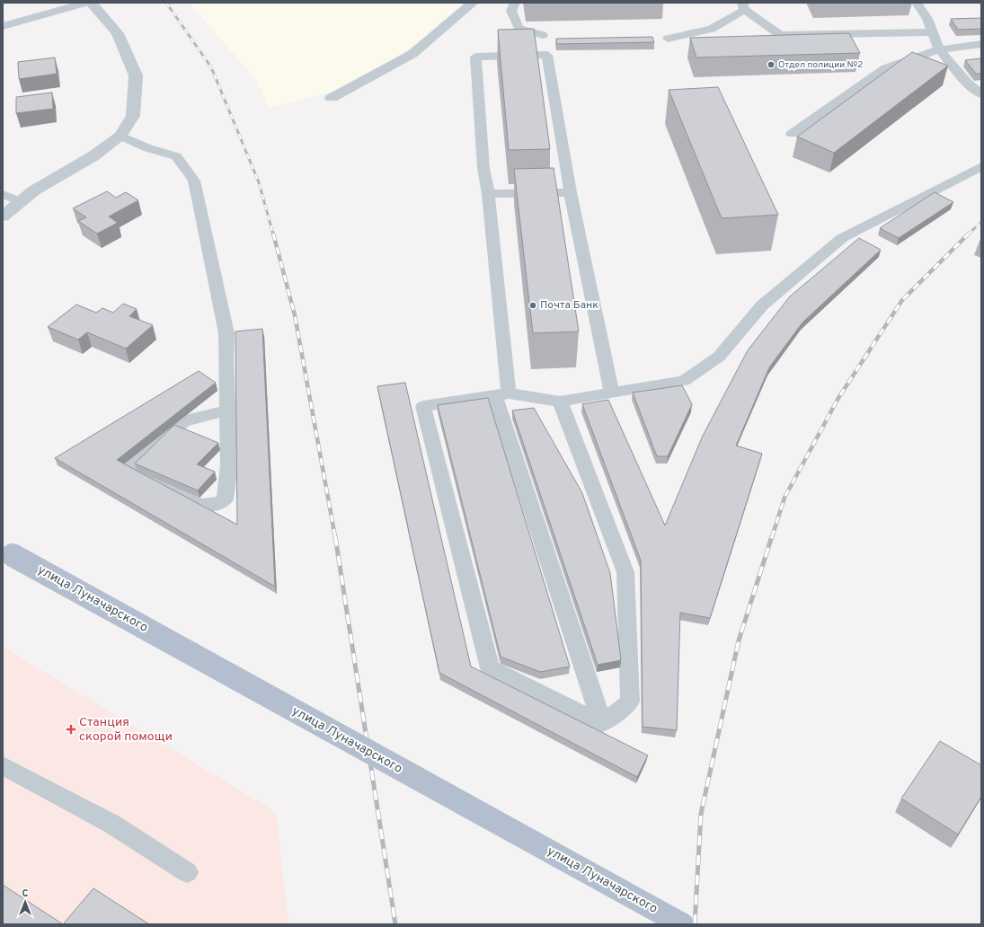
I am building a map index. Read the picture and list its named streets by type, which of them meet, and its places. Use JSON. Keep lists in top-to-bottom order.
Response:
{
  "streets": {
    "main road": ["улица Луначарского"]
  },
  "places": {
    "other": ["Отдел полиции №2", "Почта Банк"],
    "health": ["Станция скорой помощи"]
  },
  "north": "top"
}
